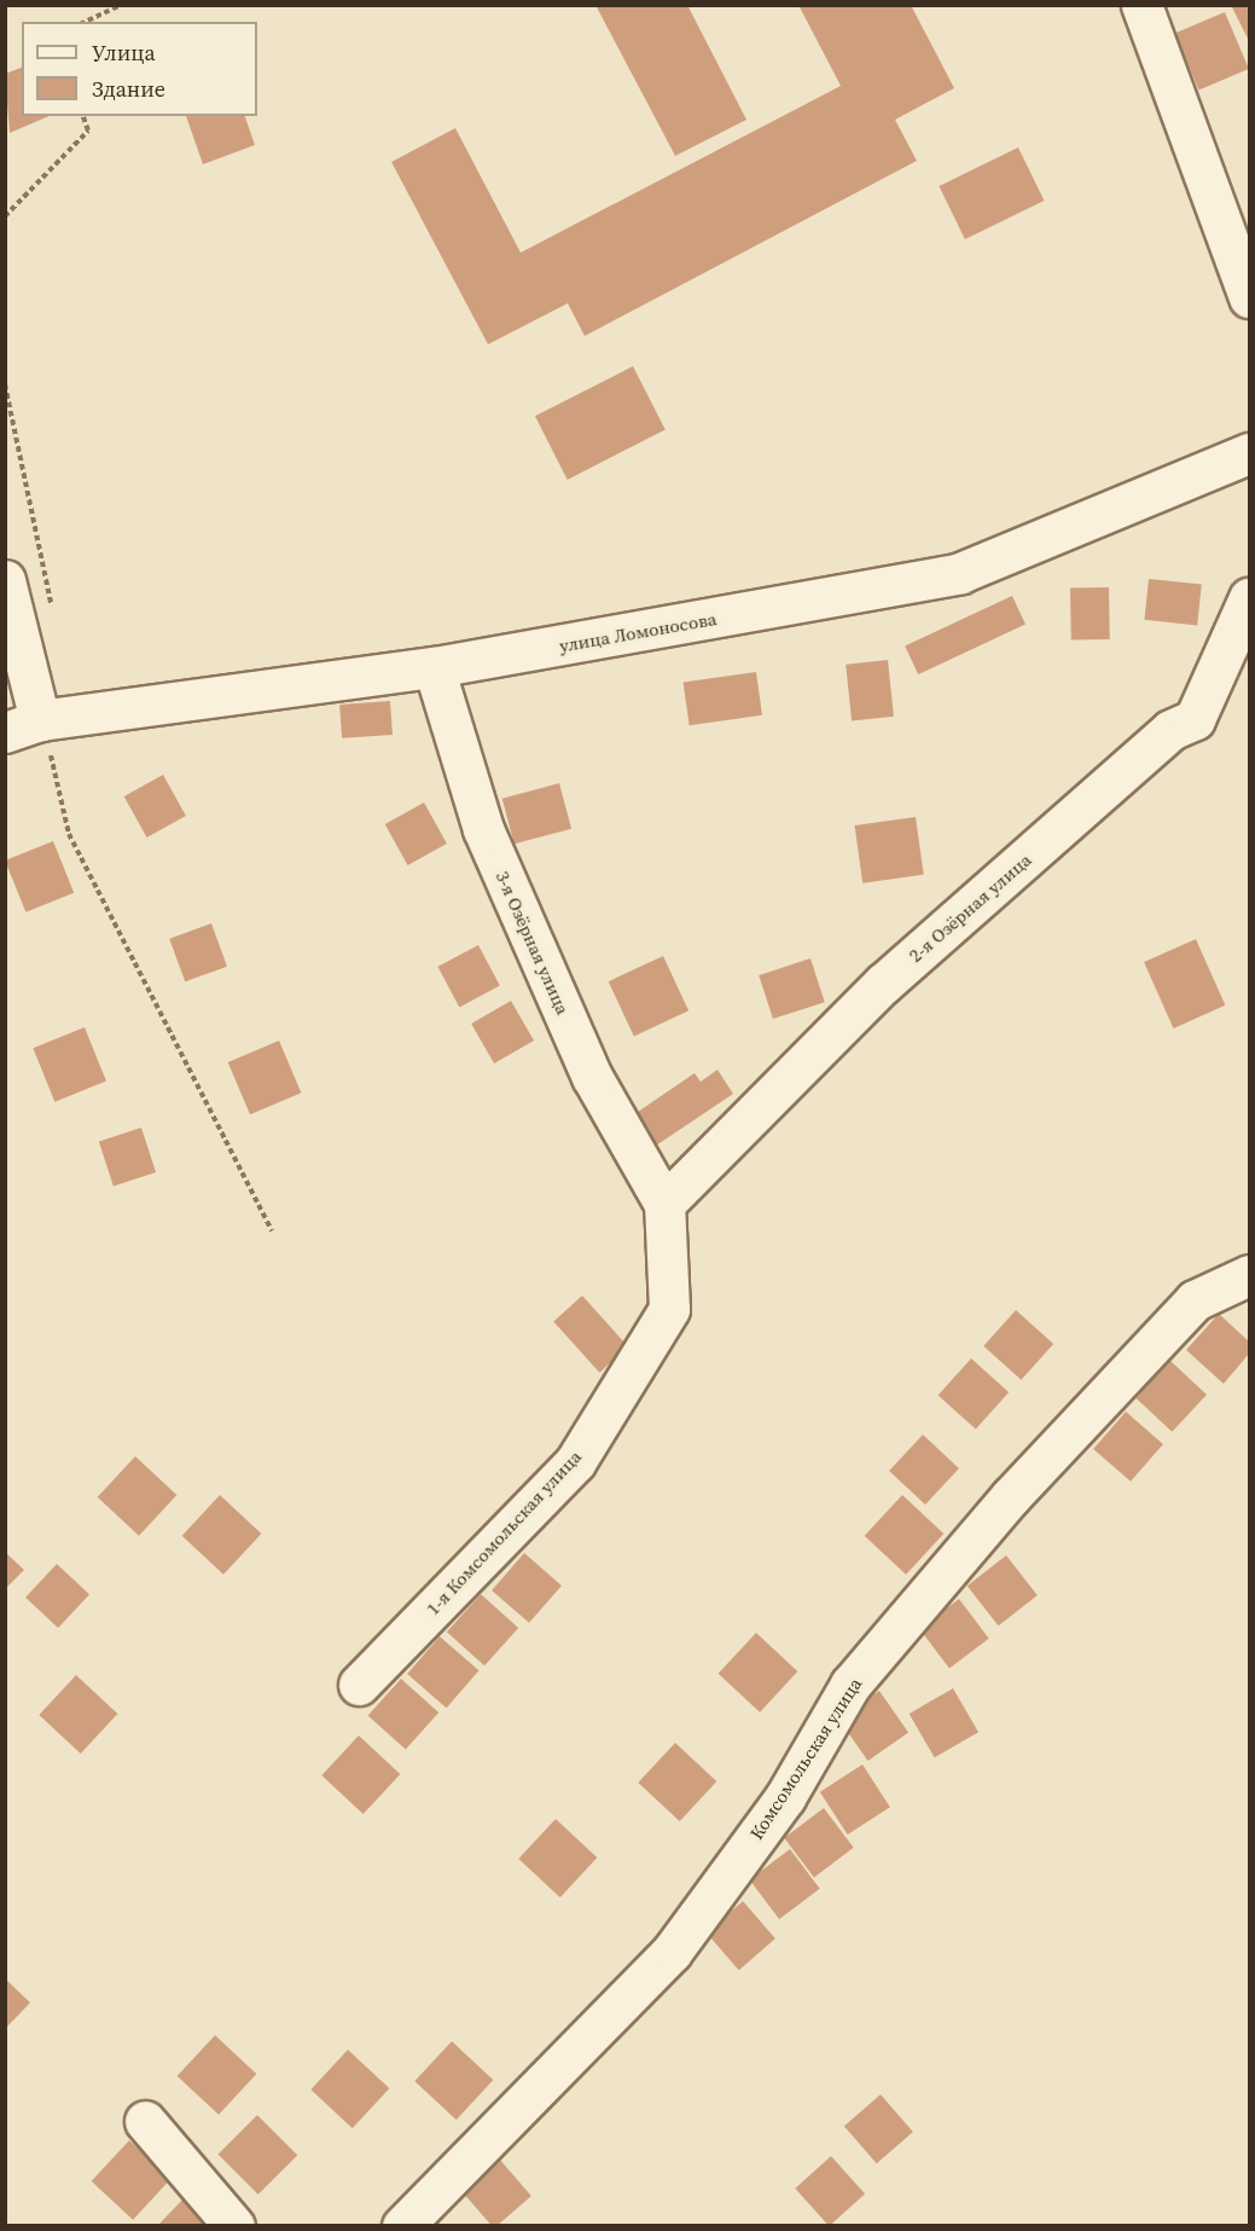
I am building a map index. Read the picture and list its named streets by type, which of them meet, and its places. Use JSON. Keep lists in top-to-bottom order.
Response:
{
  "streets": {
    "street": [
      "улица Ломоносова",
      "2-я Озёрная улица",
      "3-я Озёрная улица",
      "1-я Комсомольская улица",
      "Комсомольская улица"
    ]
  },
  "crossings": [
    ["улица Ломоносова", "3-я Озёрная улица"],
    ["2-я Озёрная улица", "3-я Озёрная улица"],
    ["2-я Озёрная улица", "1-я Комсомольская улица"],
    ["3-я Озёрная улица", "1-я Комсомольская улица"]
  ],
  "legend": ["Улица", "Здание"]
}
